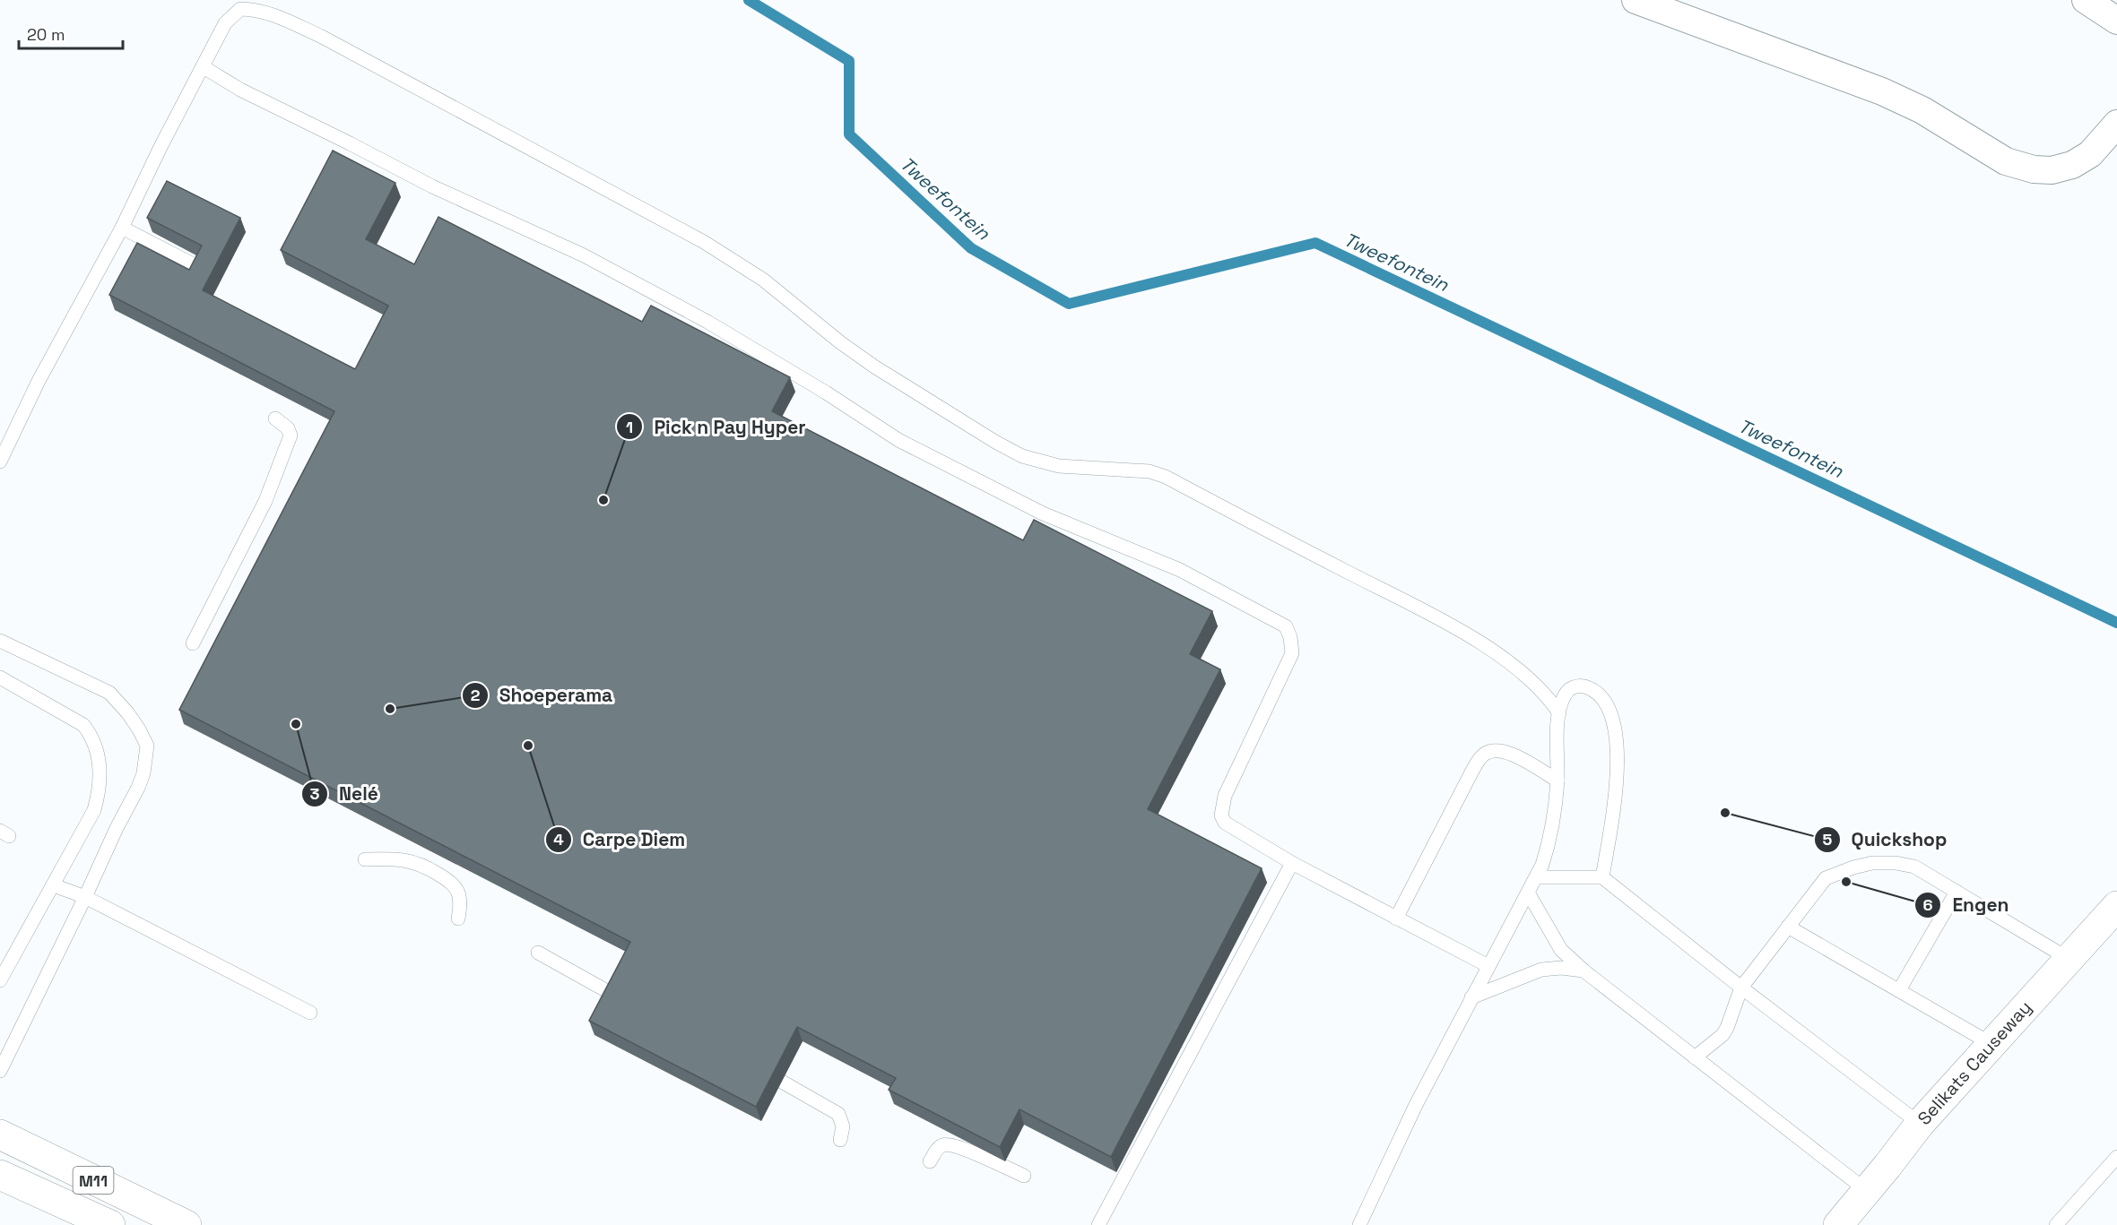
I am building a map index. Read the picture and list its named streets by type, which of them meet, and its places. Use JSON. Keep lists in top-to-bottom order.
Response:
{
  "streets": {
    "street": ["Selikats Causeway", "M11"]
  },
  "water": ["Tweefontein"],
  "places": [
    "Pick n Pay Hyper",
    "Shoeperama",
    "Nelé",
    "Carpe Diem",
    "Quickshop",
    "Engen"
  ],
  "scale_bar": "20 m"
}
